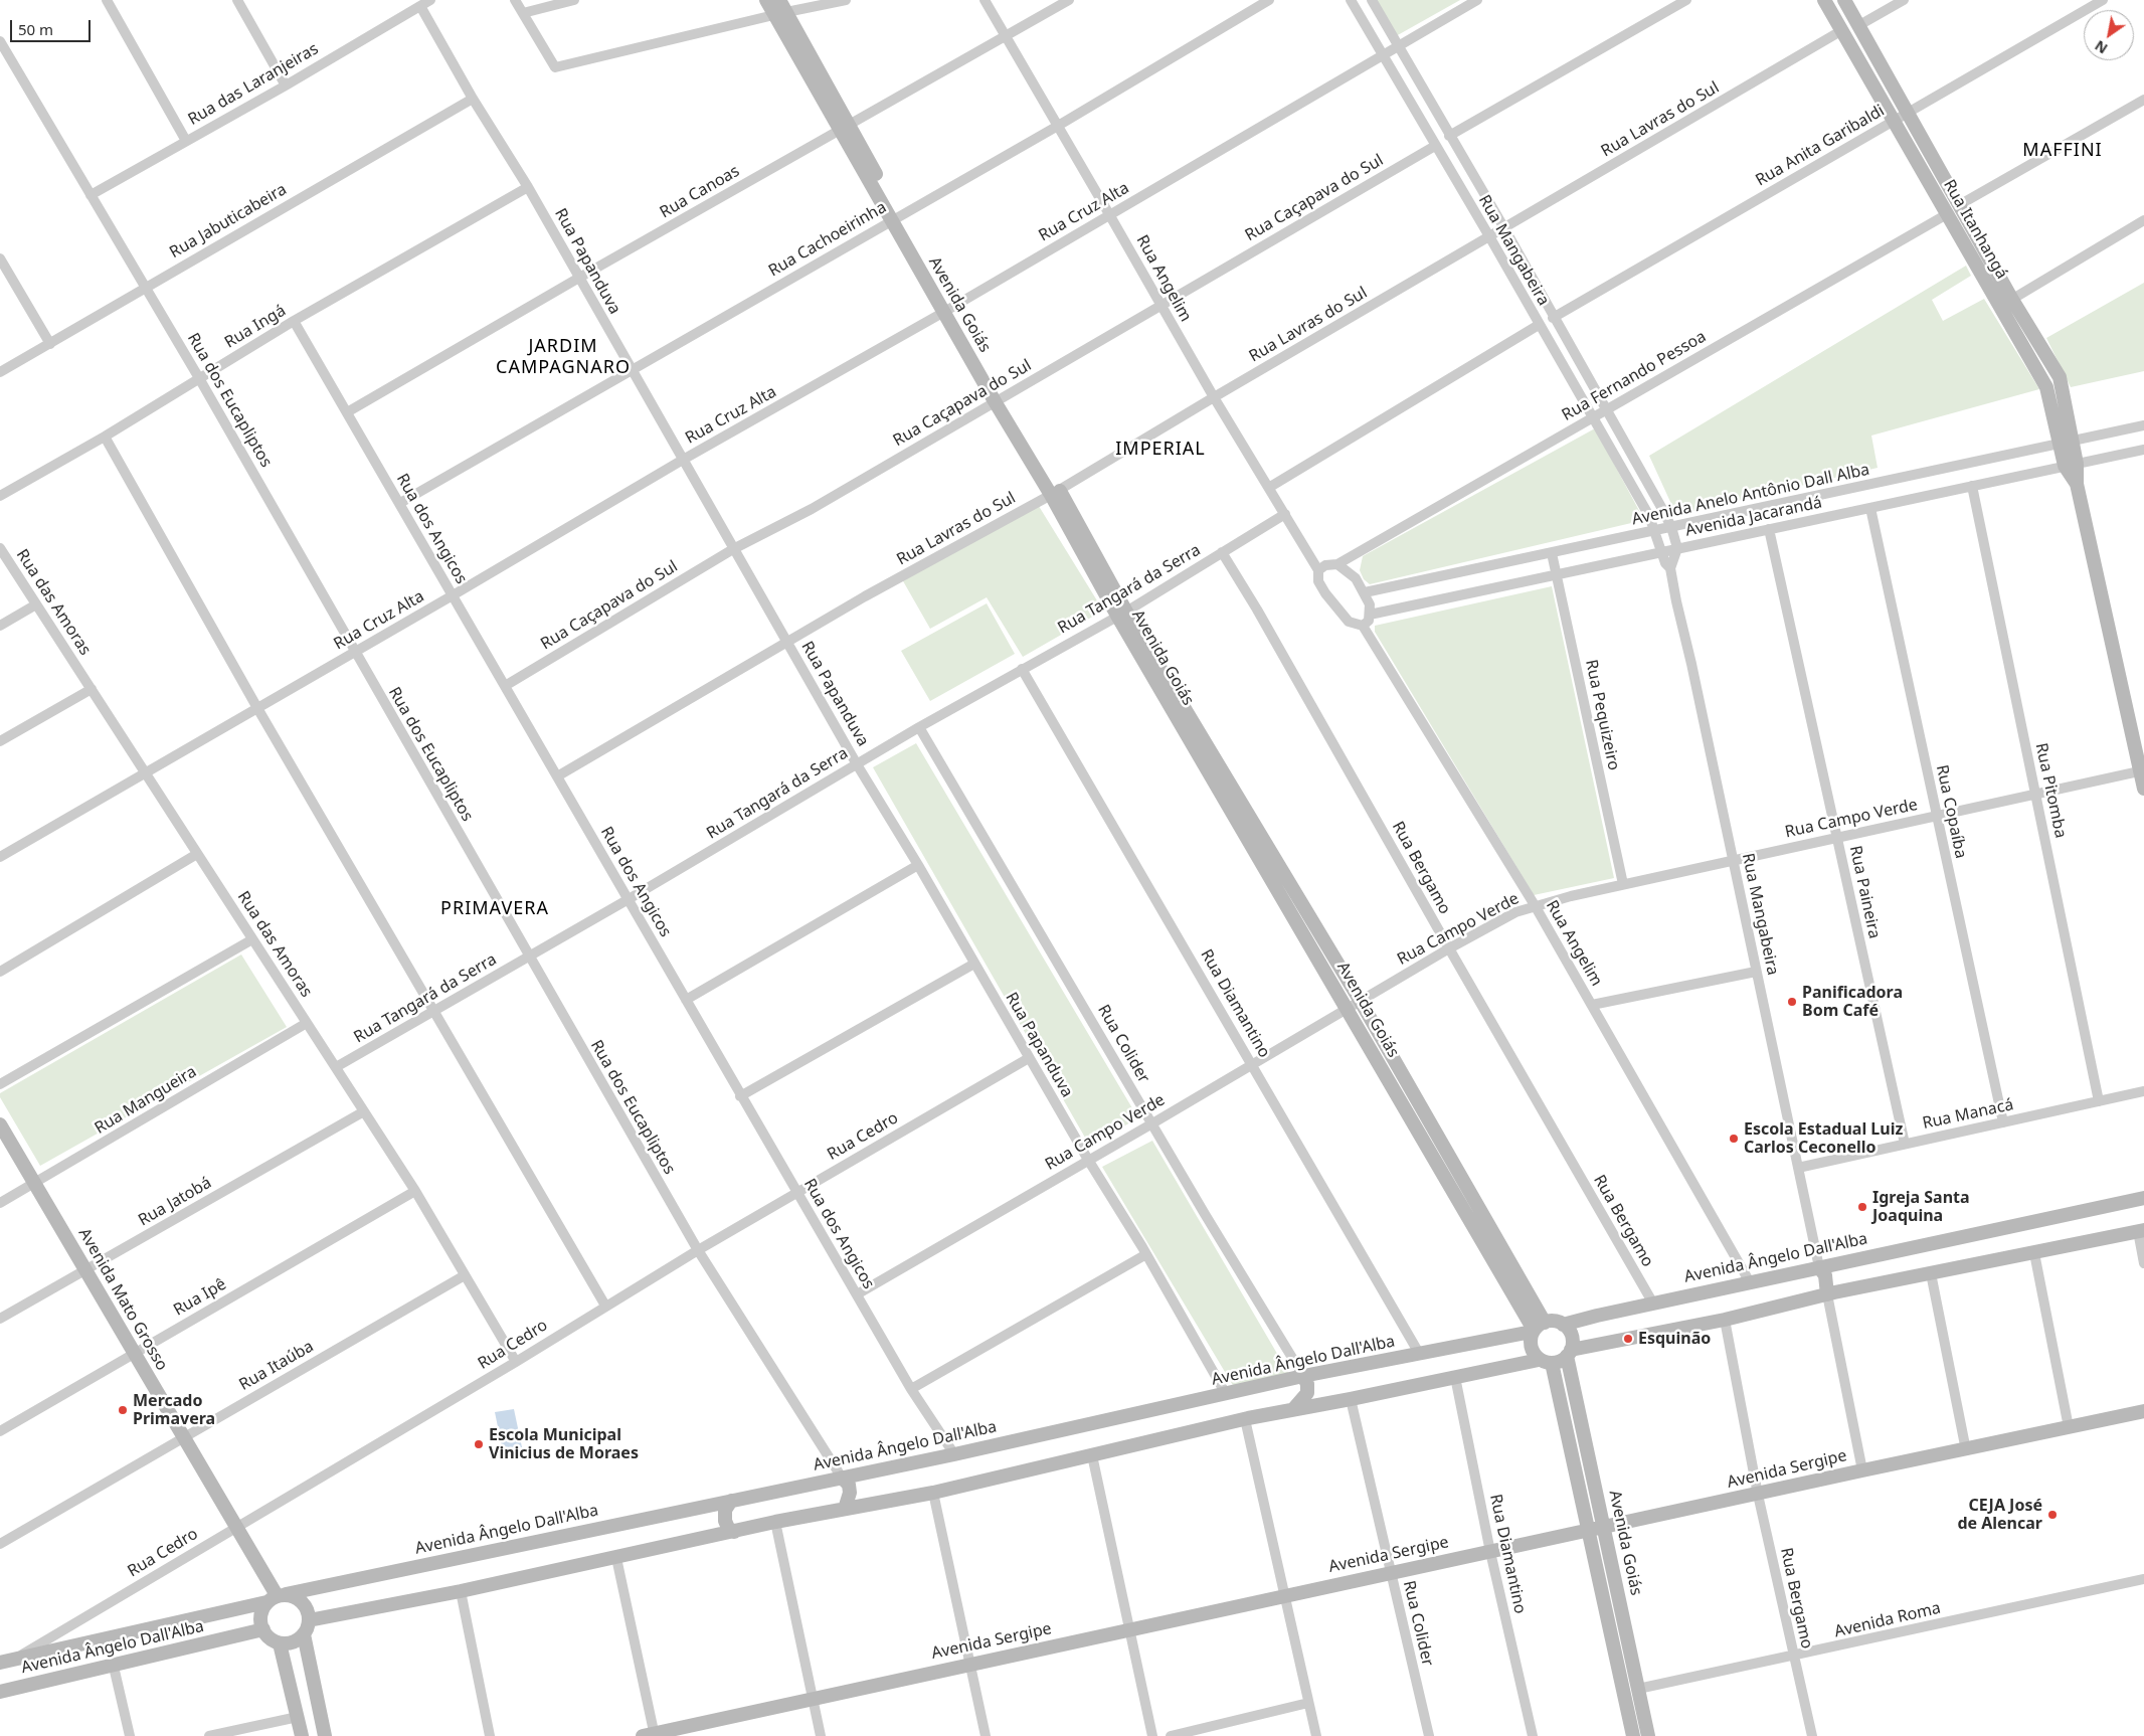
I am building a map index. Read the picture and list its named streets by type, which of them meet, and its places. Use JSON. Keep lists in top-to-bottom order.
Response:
{
  "streets": {
    "street": [
      "Rua das Laranjeiras",
      "Rua Lavras do Sul",
      "Rua Anita Garibaldi",
      "Rua Canoas",
      "Rua Caçapava do Sul",
      "Rua Cruz Alta",
      "Rua Jabuticabeira",
      "Rua Itanhangá",
      "Rua Cachoeirinha",
      "Rua Mangabeira",
      "Rua Papanduva",
      "Rua Angelim",
      "Avenida Goiás",
      "Rua Ingá",
      "Rua Fernando Pessoa",
      "Rua dos Eucapliptos",
      "Avenida Anelo Antônio Dall Alba",
      "Avenida Jacarandá",
      "Rua dos Angicos",
      "Rua Tangará da Serra",
      "Rua das Amoras",
      "Rua Pequizeiro",
      "Rua Pitomba",
      "Rua Copaíba",
      "Rua Campo Verde",
      "Rua Bergamo",
      "Rua Paineira",
      "Rua Diamantino",
      "Rua Colider",
      "Rua Mangueira",
      "Rua Manacá",
      "Rua Cedro",
      "Rua Jatobá",
      "Avenida Ângelo Dall'Alba",
      "Rua Ipê",
      "Avenida Mato Grosso",
      "Rua Itaúba",
      "Avenida Sergipe",
      "Avenida Roma"
    ]
  },
  "crossings": [
    ["Rua das Laranjeiras", "Rua Papanduva"],
    ["Rua das Laranjeiras", "Rua dos Eucapliptos"],
    ["Rua Lavras do Sul", "Rua Itanhangá"],
    ["Rua Lavras do Sul", "Rua Mangabeira"],
    ["Rua Lavras do Sul", "Rua Papanduva"],
    ["Rua Lavras do Sul", "Rua Angelim"],
    ["Rua Lavras do Sul", "Avenida Goiás"],
    ["Rua Lavras do Sul", "Rua dos Angicos"],
    ["Rua Anita Garibaldi", "Rua Itanhangá"],
    ["Rua Anita Garibaldi", "Rua Mangabeira"],
    ["Rua Canoas", "Rua Papanduva"],
    ["Rua Canoas", "Rua Angelim"],
    ["Rua Canoas", "Avenida Goiás"],
    ["Rua Canoas", "Rua dos Angicos"],
    ["Rua Caçapava do Sul", "Rua Mangabeira"],
    ["Rua Caçapava do Sul", "Rua Papanduva"],
    ["Rua Caçapava do Sul", "Rua Angelim"],
    ["Rua Caçapava do Sul", "Avenida Goiás"],
    ["Rua Caçapava do Sul", "Rua dos Angicos"],
    ["Rua Cruz Alta", "Rua Mangabeira"],
    ["Rua Cruz Alta", "Rua Papanduva"],
    ["Rua Cruz Alta", "Rua Angelim"],
    ["Rua Cruz Alta", "Avenida Goiás"],
    ["Rua Cruz Alta", "Rua dos Eucapliptos"],
    ["Rua Cruz Alta", "Rua dos Angicos"],
    ["Rua Cruz Alta", "Rua das Amoras"],
    ["Rua Jabuticabeira", "Rua Papanduva"],
    ["Rua Jabuticabeira", "Rua dos Eucapliptos"],
    ["Rua Itanhangá", "Rua Fernando Pessoa"],
    ["Rua Itanhangá", "Avenida Anelo Antônio Dall Alba"],
    ["Rua Itanhangá", "Avenida Jacarandá"],
    ["Rua Itanhangá", "Rua Campo Verde"],
    ["Rua Cachoeirinha", "Rua Papanduva"],
    ["Rua Cachoeirinha", "Rua Angelim"],
    ["Rua Cachoeirinha", "Avenida Goiás"],
    ["Rua Cachoeirinha", "Rua dos Angicos"],
    ["Rua Mangabeira", "Rua Fernando Pessoa"],
    ["Rua Mangabeira", "Avenida Anelo Antônio Dall Alba"],
    ["Rua Mangabeira", "Avenida Jacarandá"],
    ["Rua Mangabeira", "Rua Campo Verde"],
    ["Rua Mangabeira", "Rua Manacá"],
    ["Rua Mangabeira", "Avenida Ângelo Dall'Alba"],
    ["Rua Papanduva", "Rua Ingá"],
    ["Rua Papanduva", "Rua Tangará da Serra"],
    ["Rua Papanduva", "Rua Campo Verde"],
    ["Rua Papanduva", "Rua Cedro"],
    ["Rua Papanduva", "Avenida Ângelo Dall'Alba"],
    ["Rua Angelim", "Rua Fernando Pessoa"],
    ["Rua Angelim", "Rua Tangará da Serra"],
    ["Rua Angelim", "Rua Campo Verde"],
    ["Rua Angelim", "Avenida Ângelo Dall'Alba"],
    ["Avenida Goiás", "Rua Tangará da Serra"],
    ["Avenida Goiás", "Rua Campo Verde"],
    ["Avenida Goiás", "Avenida Ângelo Dall'Alba"],
    ["Avenida Goiás", "Avenida Sergipe"],
    ["Avenida Goiás", "Avenida Roma"],
    ["Rua Ingá", "Rua dos Eucapliptos"],
    ["Rua Ingá", "Rua dos Angicos"],
    ["Rua dos Eucapliptos", "Rua Tangará da Serra"],
    ["Rua dos Eucapliptos", "Rua Cedro"],
    ["Rua dos Eucapliptos", "Avenida Ângelo Dall'Alba"],
    ["Avenida Anelo Antônio Dall Alba", "Rua Pequizeiro"],
    ["Avenida Jacarandá", "Rua Pequizeiro"],
    ["Avenida Jacarandá", "Rua Pitomba"],
    ["Avenida Jacarandá", "Rua Copaíba"],
    ["Avenida Jacarandá", "Rua Paineira"],
    ["Rua dos Angicos", "Rua Tangará da Serra"],
    ["Rua dos Angicos", "Rua Campo Verde"],
    ["Rua dos Angicos", "Rua Cedro"],
    ["Rua dos Angicos", "Avenida Ângelo Dall'Alba"],
    ["Rua Tangará da Serra", "Rua das Amoras"],
    ["Rua Tangará da Serra", "Rua Bergamo"],
    ["Rua Tangará da Serra", "Rua Diamantino"],
    ["Rua Tangará da Serra", "Rua Colider"],
    ["Rua das Amoras", "Rua Mangueira"],
    ["Rua das Amoras", "Rua Cedro"],
    ["Rua das Amoras", "Rua Jatobá"],
    ["Rua das Amoras", "Rua Ipê"],
    ["Rua das Amoras", "Rua Itaúba"],
    ["Rua Pequizeiro", "Rua Campo Verde"],
    ["Rua Pitomba", "Rua Campo Verde"],
    ["Rua Pitomba", "Rua Manacá"],
    ["Rua Copaíba", "Rua Campo Verde"],
    ["Rua Copaíba", "Rua Manacá"],
    ["Rua Campo Verde", "Rua Bergamo"],
    ["Rua Campo Verde", "Rua Paineira"],
    ["Rua Campo Verde", "Rua Diamantino"],
    ["Rua Campo Verde", "Rua Colider"],
    ["Rua Bergamo", "Avenida Ângelo Dall'Alba"],
    ["Rua Bergamo", "Avenida Sergipe"],
    ["Rua Bergamo", "Avenida Roma"],
    ["Rua Paineira", "Rua Manacá"],
    ["Rua Diamantino", "Avenida Ângelo Dall'Alba"],
    ["Rua Diamantino", "Avenida Sergipe"],
    ["Rua Colider", "Avenida Ângelo Dall'Alba"],
    ["Rua Colider", "Avenida Sergipe"],
    ["Rua Mangueira", "Avenida Mato Grosso"],
    ["Rua Cedro", "Avenida Ângelo Dall'Alba"],
    ["Rua Cedro", "Avenida Mato Grosso"],
    ["Rua Jatobá", "Avenida Mato Grosso"],
    ["Avenida Ângelo Dall'Alba", "Avenida Mato Grosso"],
    ["Rua Ipê", "Avenida Mato Grosso"],
    ["Avenida Mato Grosso", "Rua Itaúba"]
  ],
  "districts": [
    "MAFFINI",
    "JARDIM CAMPAGNARO",
    "IMPERIAL",
    "PRIMAVERA"
  ],
  "places": [
    "Panificadora Bom Café",
    "Escola Estadual Luiz Carlos Ceconello",
    "Igreja Santa Joaquina",
    "Esquinão",
    "Mercado Primavera",
    "Escola Municipal Vinicius de Moraes",
    "CEJA José de Alencar"
  ],
  "scale_bar": "50 m",
  "north": "bottom left"
}
